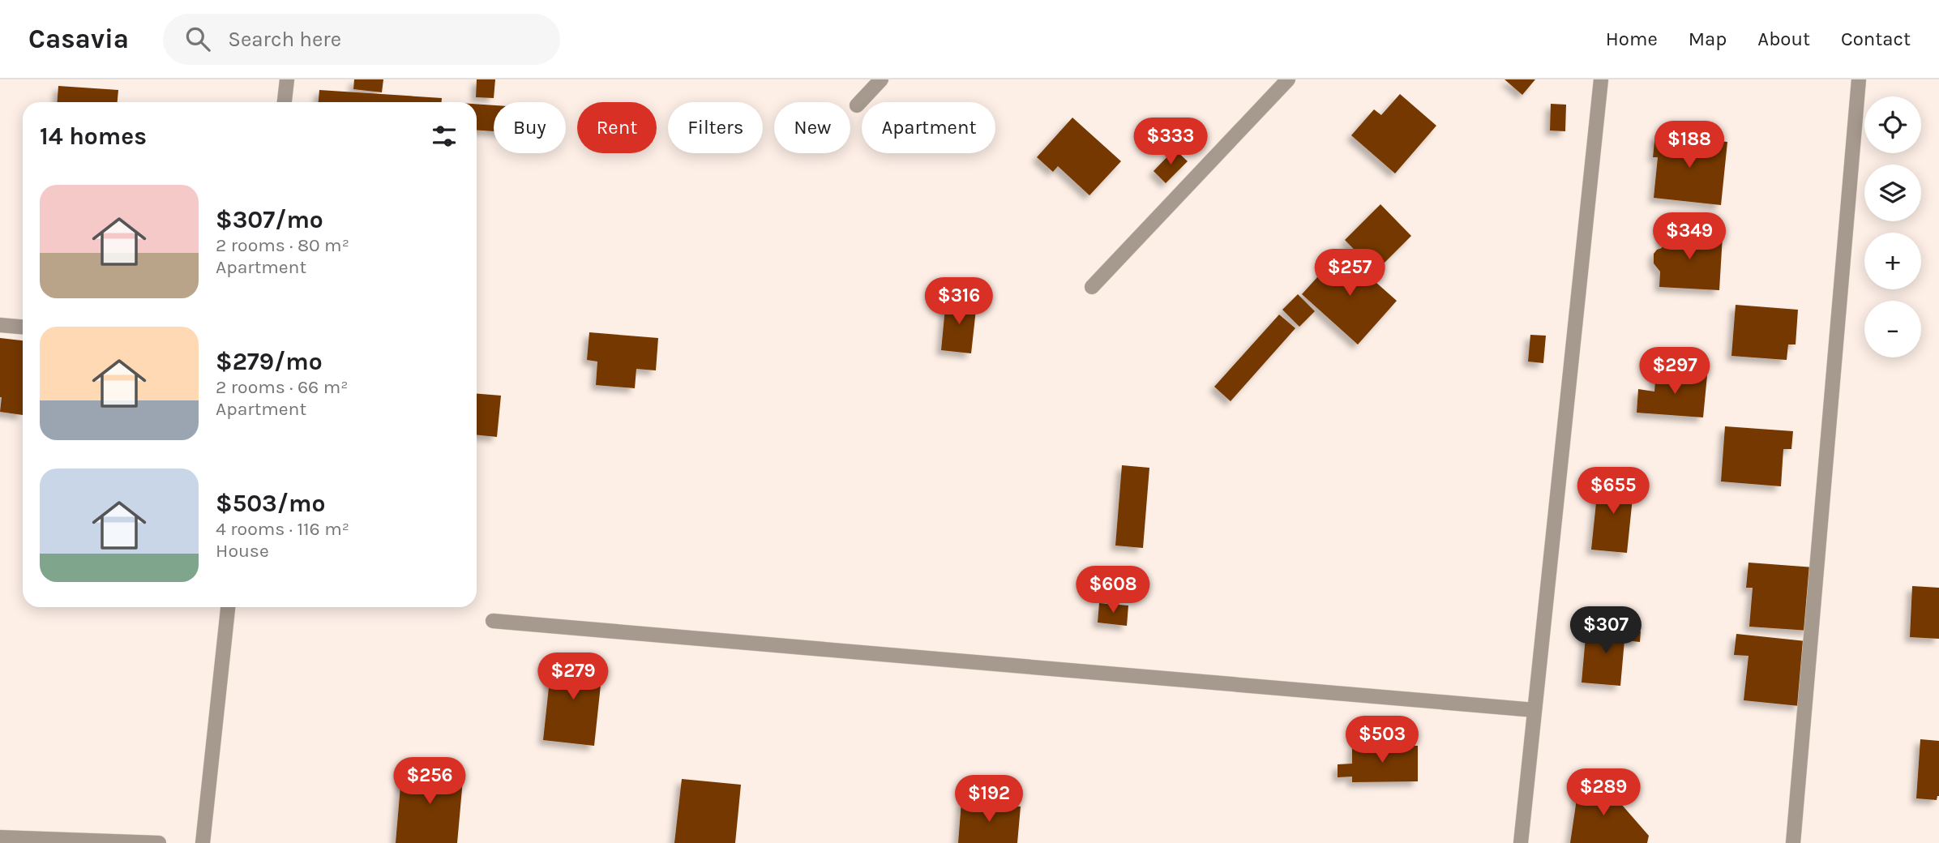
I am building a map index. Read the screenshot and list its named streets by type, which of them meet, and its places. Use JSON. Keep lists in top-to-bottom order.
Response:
{
  "page": {
    "header": "Casavia",
    "search": "Search here",
    "nav": [
      "Home",
      "Map",
      "About",
      "Contact"
    ],
    "map_buttons": ["+", "−"],
    "chip": [
      "Buy",
      "Rent",
      "Filters",
      "New",
      "Apartment"
    ],
    "heading": "14 homes",
    "price": [
      "$333",
      "$188",
      "$349",
      "$257",
      "$316",
      "$297",
      "$655",
      "$608",
      "$307",
      "$279",
      "$503",
      "$256",
      "$289",
      "$192"
    ],
    "list": [
      {
        "name": "$307/mo",
        "note": "2 rooms · 80 m² · Apartment"
      },
      {
        "name": "$279/mo",
        "note": "2 rooms · 66 m² · Apartment"
      },
      {
        "name": "$503/mo",
        "note": "4 rooms · 116 m² · House"
      }
    ]
  }
}
